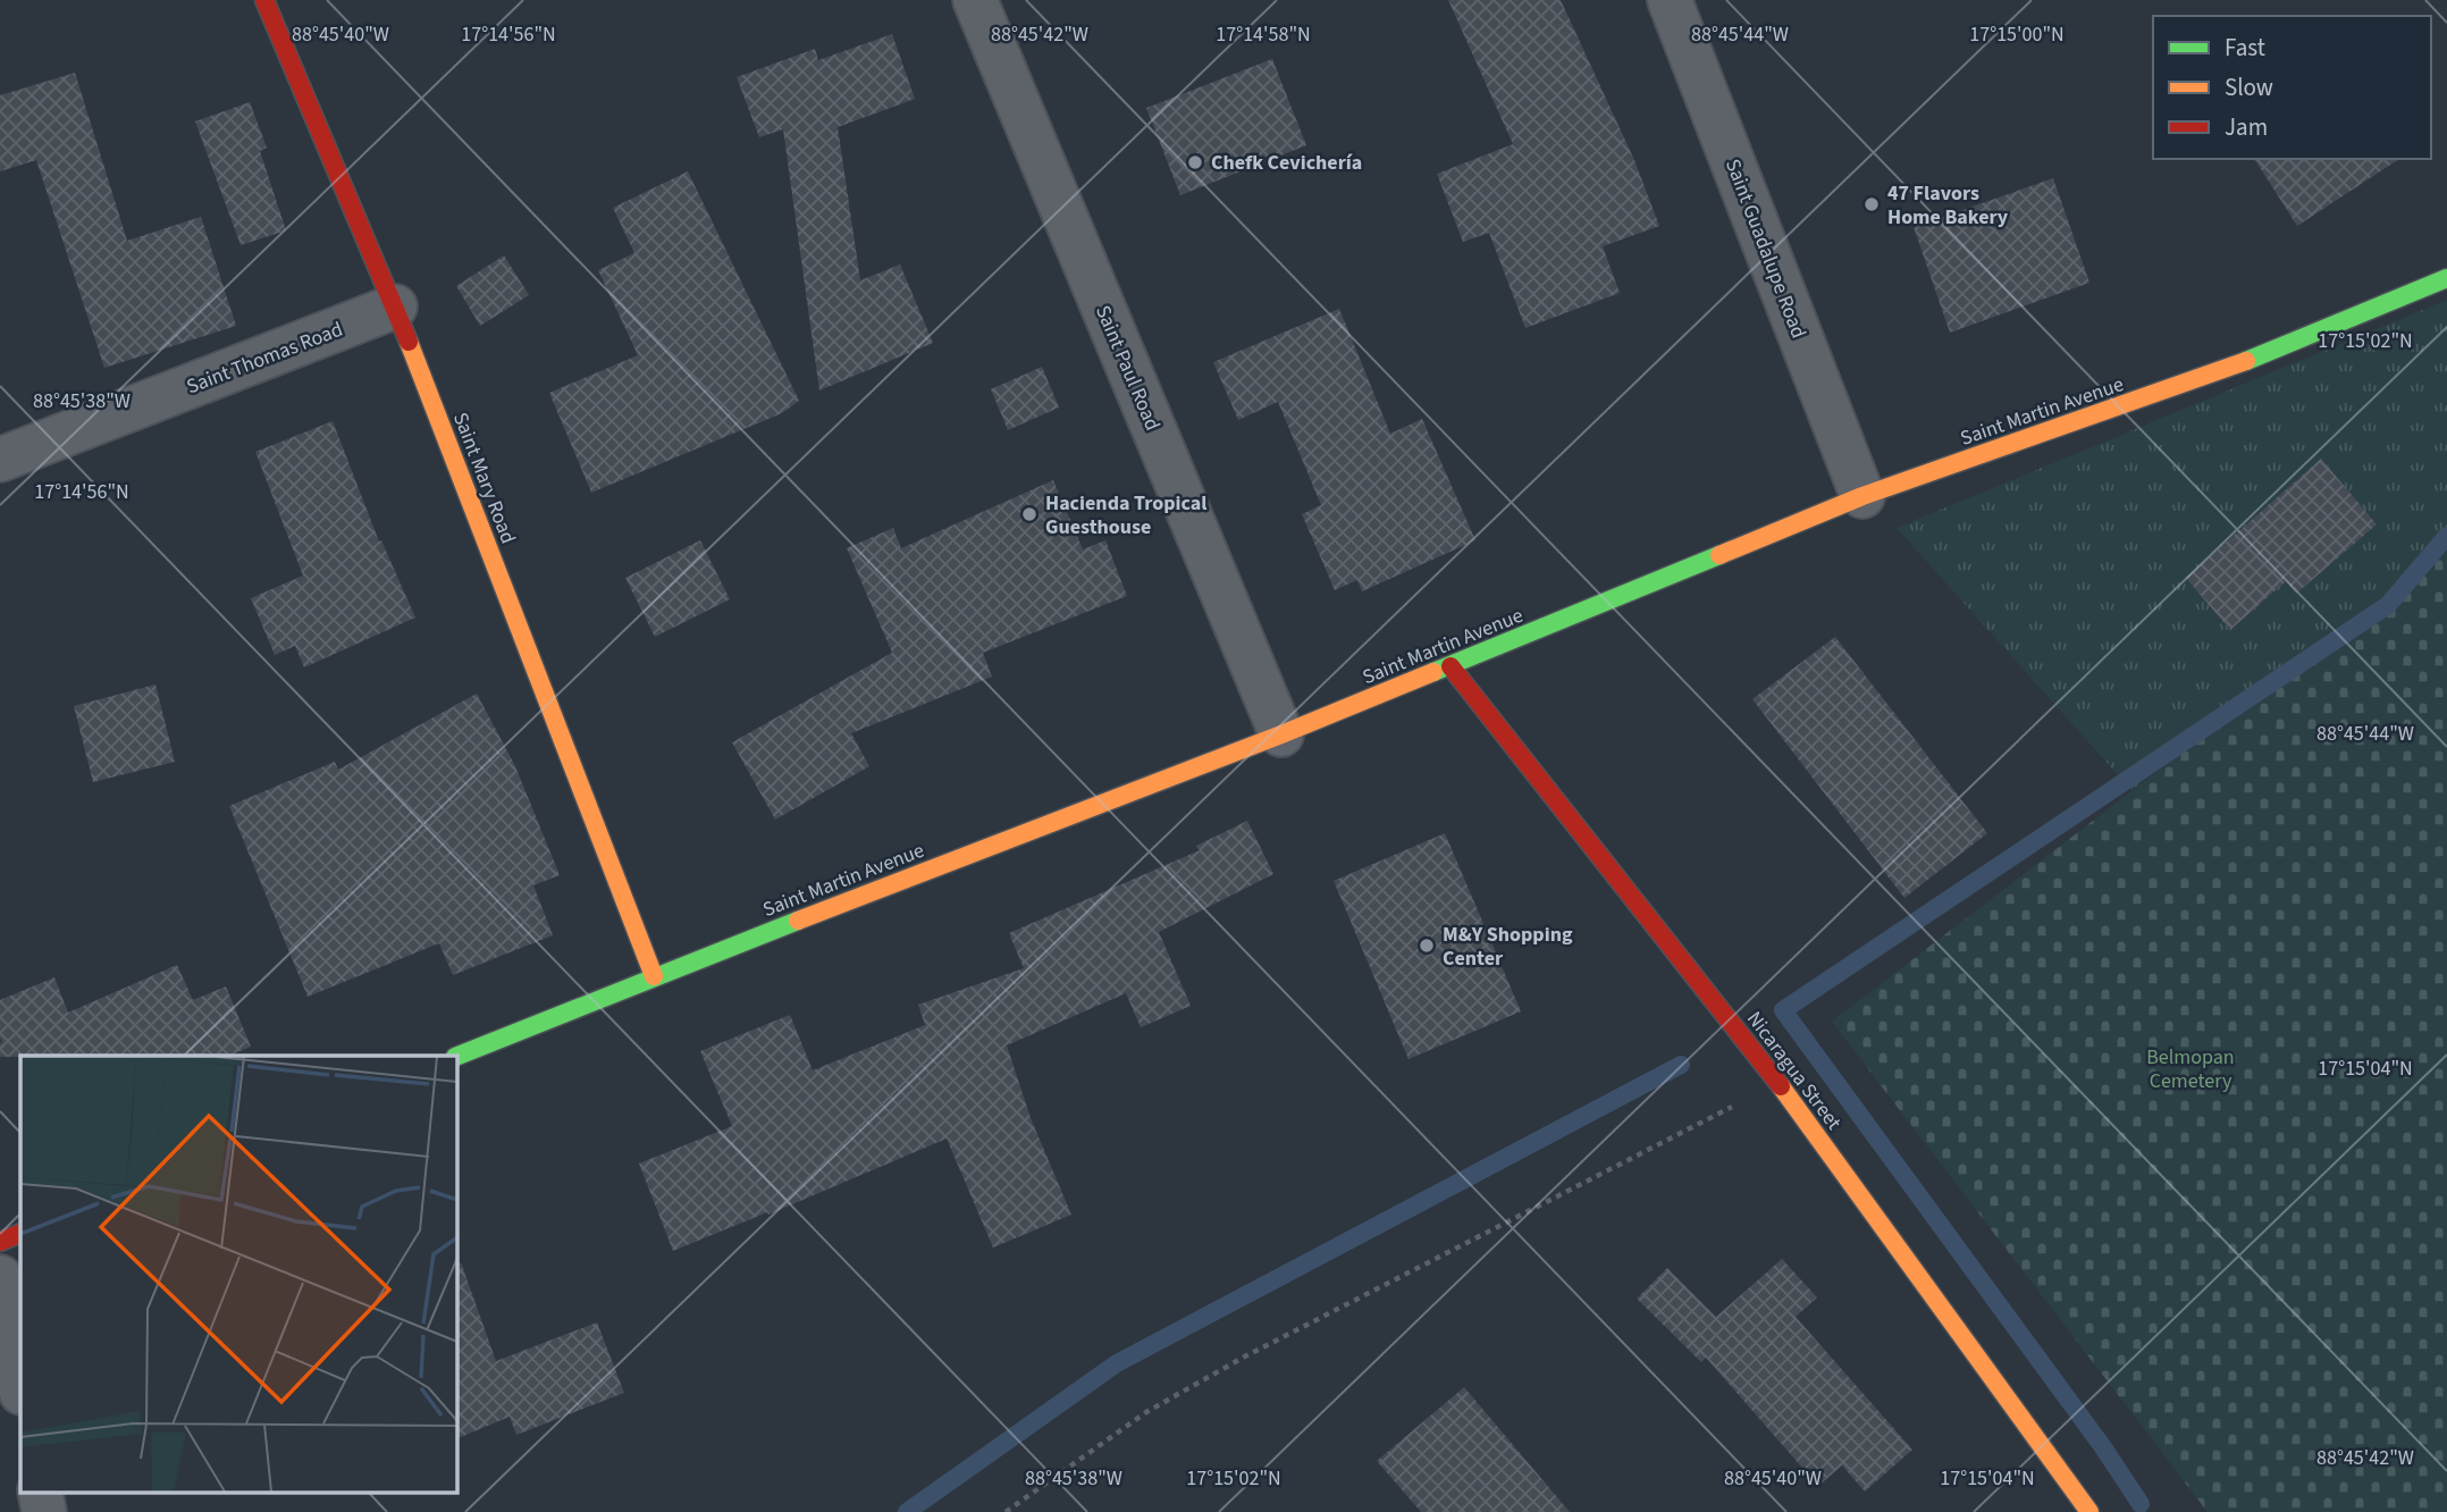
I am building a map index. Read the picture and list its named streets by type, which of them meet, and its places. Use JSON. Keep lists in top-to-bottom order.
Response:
{
  "streets": {
    "street": [
      "Saint Guadalupe Road",
      "Saint Thomas Road",
      "Saint Paul Road",
      "Saint Martin Avenue",
      "Saint Mary Road",
      "Nicaragua Street"
    ]
  },
  "crossings": [
    ["Saint Guadalupe Road", "Saint Martin Avenue"],
    ["Saint Thomas Road", "Saint Mary Road"],
    ["Saint Paul Road", "Saint Martin Avenue"],
    ["Saint Martin Avenue", "Saint Mary Road"],
    ["Saint Martin Avenue", "Nicaragua Street"]
  ],
  "parks": ["Belmopan Cemetery"],
  "places": [
    "Chefk Cevichería",
    "47 Flavors Home Bakery",
    "Hacienda Tropical Guesthouse",
    "M&Y Shopping Center"
  ],
  "legend": ["Fast", "Slow", "Jam"],
  "coordinates": [
    "17°14'56\"N",
    "17°14'58\"N",
    "17°15'00\"N",
    "88°45'40\"W",
    "88°45'42\"W",
    "88°45'44\"W",
    "17°15'02\"N",
    "88°45'38\"W",
    "17°15'04\"N"
  ]
}
